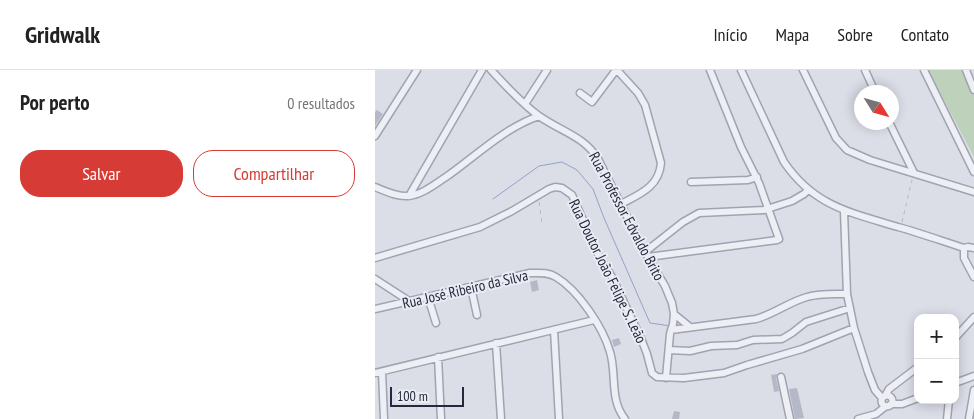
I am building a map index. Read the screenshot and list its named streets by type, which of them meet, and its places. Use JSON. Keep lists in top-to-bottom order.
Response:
{
  "streets": {
    "street": ["Rua Professor Edvaldo Brito", "Rua Doutor João Felipe S. Leão", "Rua José Ribeiro da Silva"]
  },
  "crossings": [
    ["Rua Professor Edvaldo Brito", "Rua Doutor João Felipe S. Leão"]
  ],
  "scale_bar": "100 m",
  "north": "bottom right",
  "page": {
    "header": "Gridwalk",
    "nav": [
      "Início",
      "Mapa",
      "Sobre",
      "Contato"
    ],
    "heading": ["Por perto", "0 resultados"],
    "buttons": ["Salvar", "Compartilhar"],
    "map_buttons": ["+", "−"],
    "scale": "100 m"
  }
}
